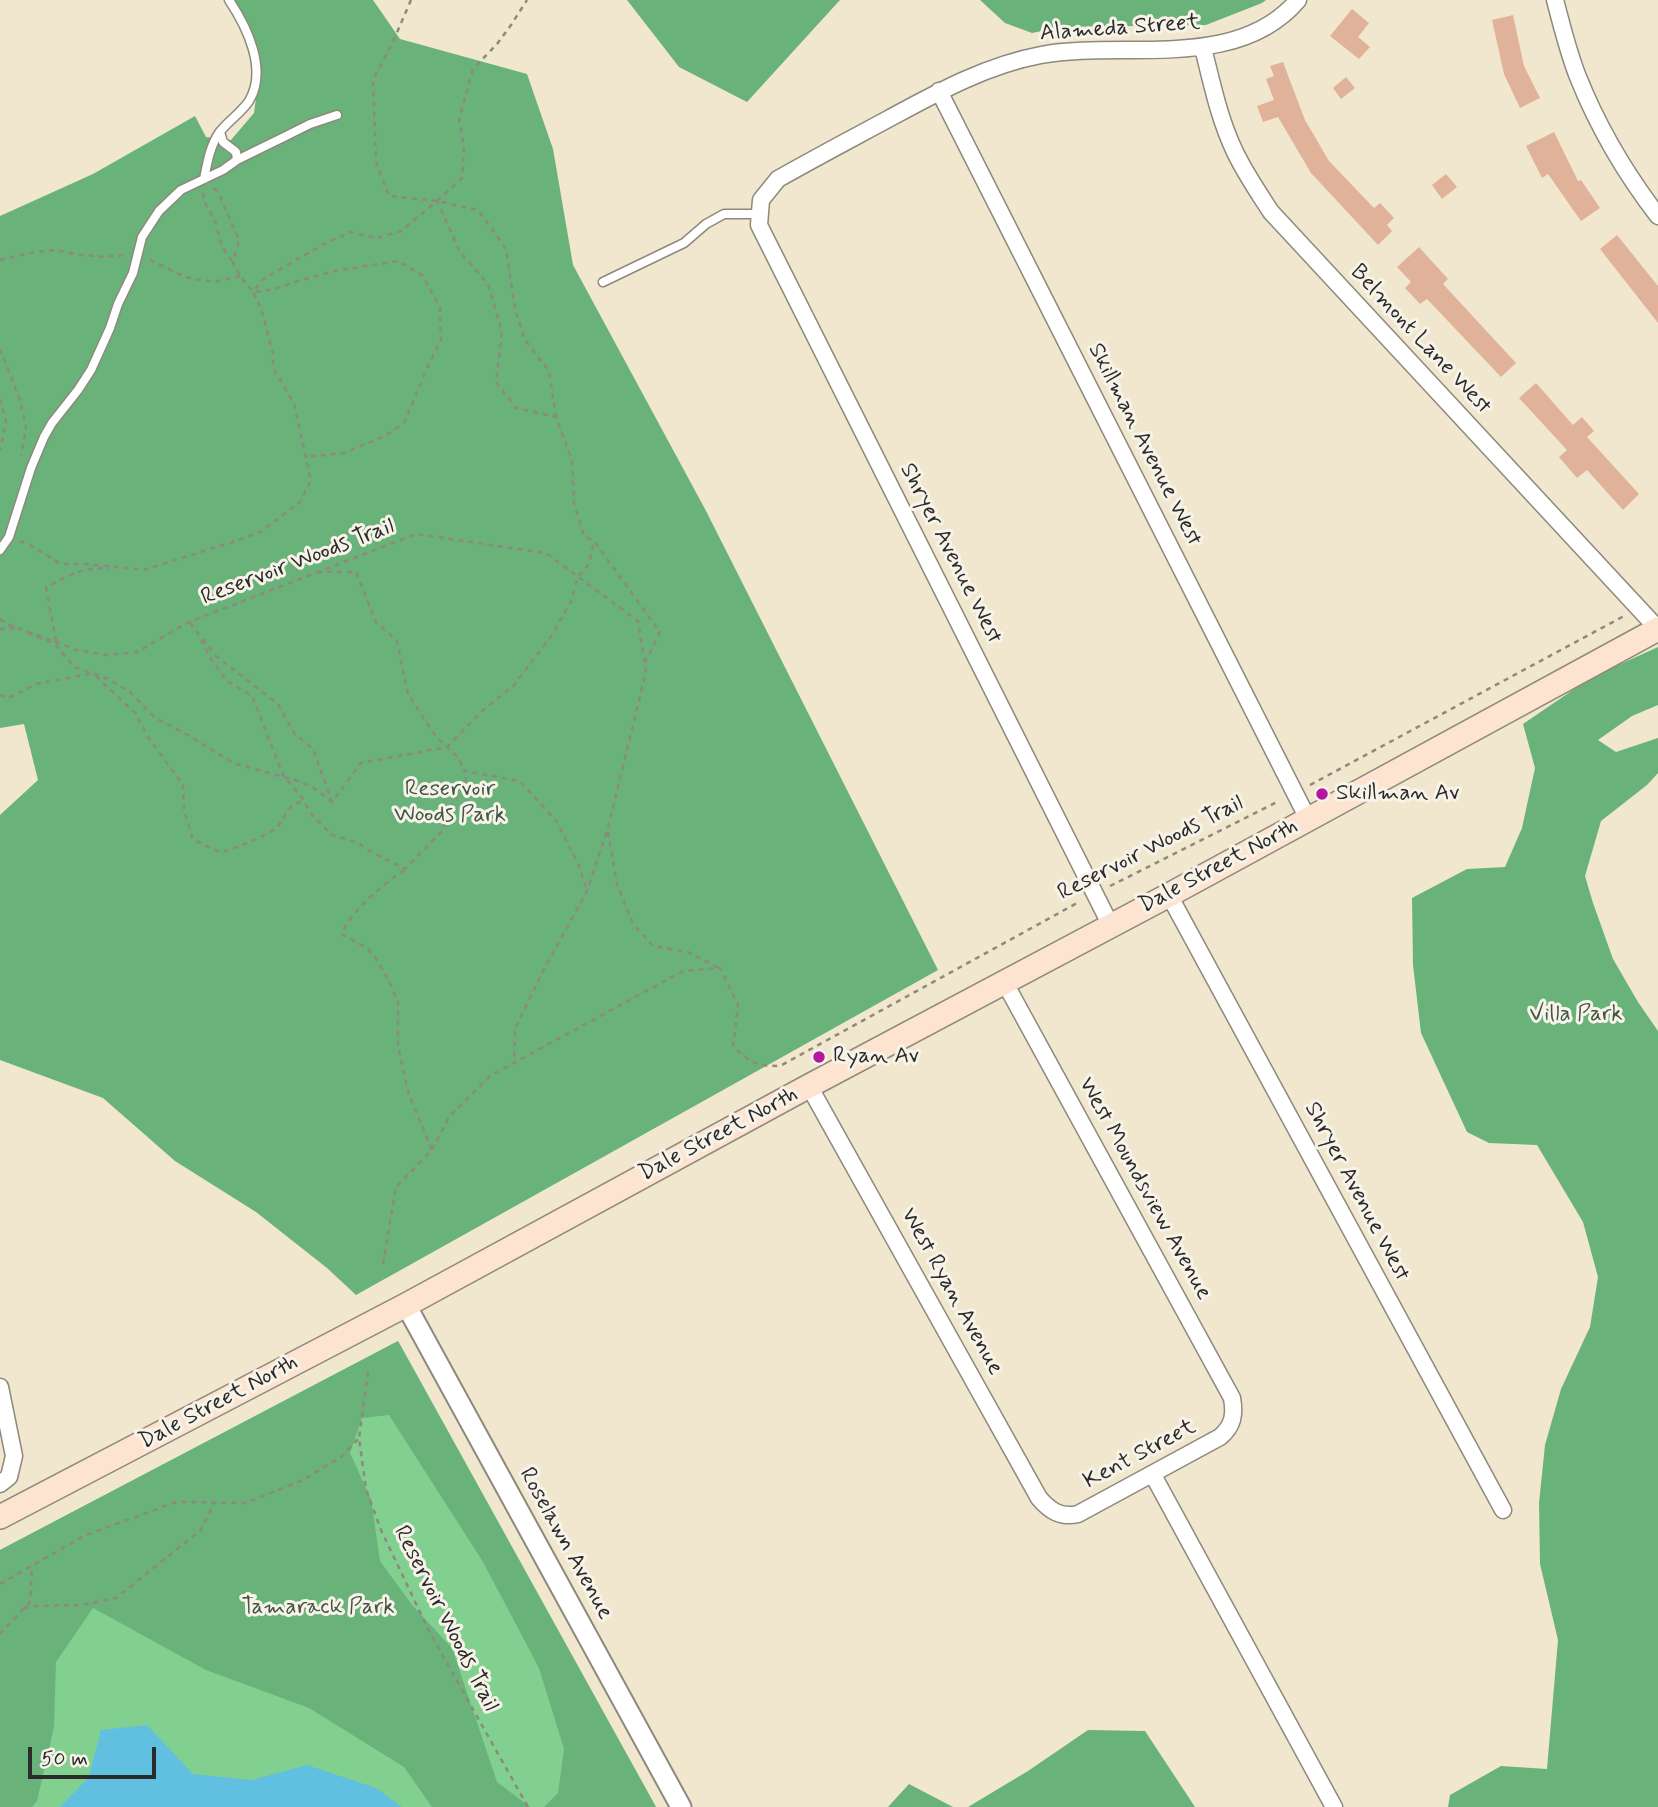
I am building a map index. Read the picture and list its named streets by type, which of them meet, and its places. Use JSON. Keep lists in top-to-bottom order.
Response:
{
  "streets": {
    "main road": ["Dale Street North"],
    "street": [
      "Alameda Street",
      "Belmont Lane West",
      "Skillman Avenue West",
      "Shryer Avenue West",
      "West Moundsview Avenue",
      "West Ryan Avenue",
      "Kent Street",
      "Roselawn Avenue"
    ],
    "path": ["Reservoir Woods Trail"]
  },
  "crossings": [
    ["Alameda Street", "Belmont Lane West"],
    ["Alameda Street", "Skillman Avenue West"],
    ["Alameda Street", "Shryer Avenue West"],
    ["Belmont Lane West", "Reservoir Woods Trail"],
    ["Belmont Lane West", "Dale Street North"],
    ["Skillman Avenue West", "Reservoir Woods Trail"],
    ["Skillman Avenue West", "Dale Street North"],
    ["Shryer Avenue West", "Reservoir Woods Trail"],
    ["Shryer Avenue West", "Dale Street North"],
    ["Dale Street North", "West Moundsview Avenue"],
    ["Dale Street North", "West Ryan Avenue"],
    ["Dale Street North", "Roselawn Avenue"],
    ["West Moundsview Avenue", "Kent Street"],
    ["West Ryan Avenue", "Kent Street"]
  ],
  "parks": ["Reservoir Woods Park", "Villa Park", "Tamarack Park"],
  "places": ["Skillman Av", "Ryan Av"],
  "scale_bar": "50 m"
}
